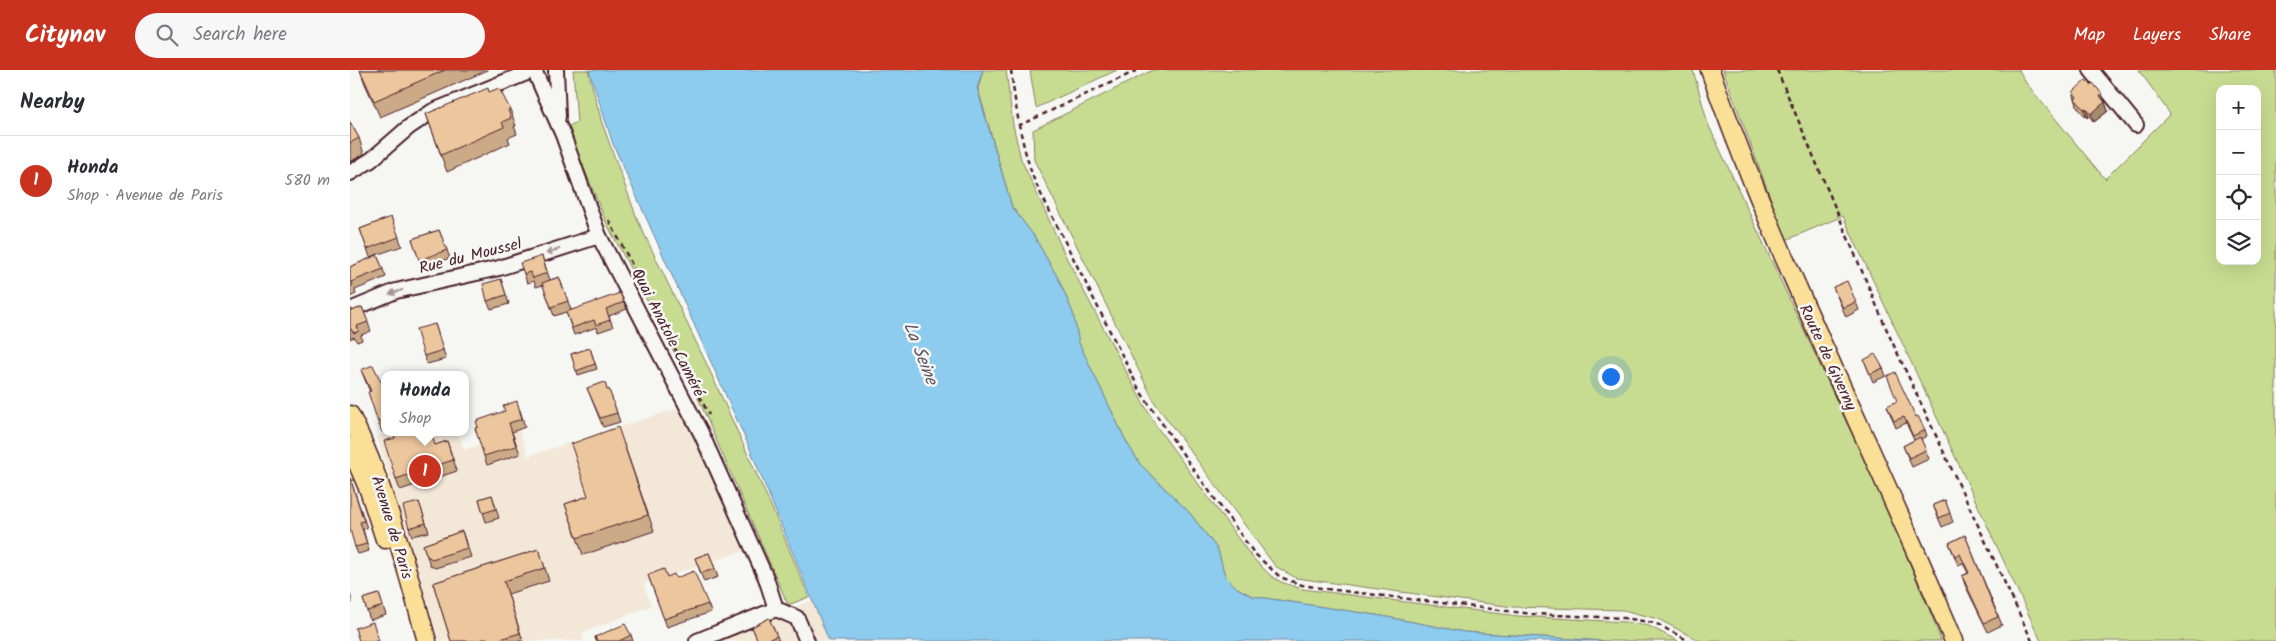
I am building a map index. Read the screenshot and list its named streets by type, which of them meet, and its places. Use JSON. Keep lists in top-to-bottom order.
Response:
{
  "streets": {
    "main road": ["Route de Giverny", "Avenue de Paris"],
    "street": ["Rue du Moussel", "Quai Anatole Caméré"]
  },
  "crossings": [
    ["Rue du Moussel", "Quai Anatole Caméré"]
  ],
  "one_way": ["Rue du Moussel"],
  "water": ["La Seine"],
  "page": {
    "header": "Citynav",
    "search": "Search here",
    "nav": ["Map", "Layers", "Share"],
    "heading": "Nearby",
    "map_buttons": ["+", "−"],
    "list": [
      {
        "mark": "1",
        "name": "Honda",
        "note": "Shop · Avenue de Paris",
        "value": "580 m"
      }
    ],
    "popup": ["Honda", "Shop"],
    "pins": "1"
  }
}
